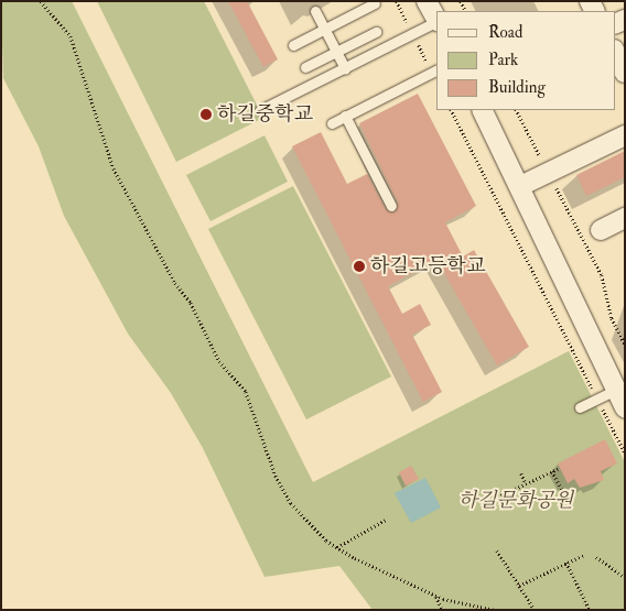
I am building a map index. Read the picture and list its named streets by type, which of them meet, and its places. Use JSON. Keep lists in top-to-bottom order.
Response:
{
  "parks": ["하길문화공원"],
  "places": ["하길중학교", "하길고등학교"],
  "legend": ["Road", "Park", "Building"]
}
